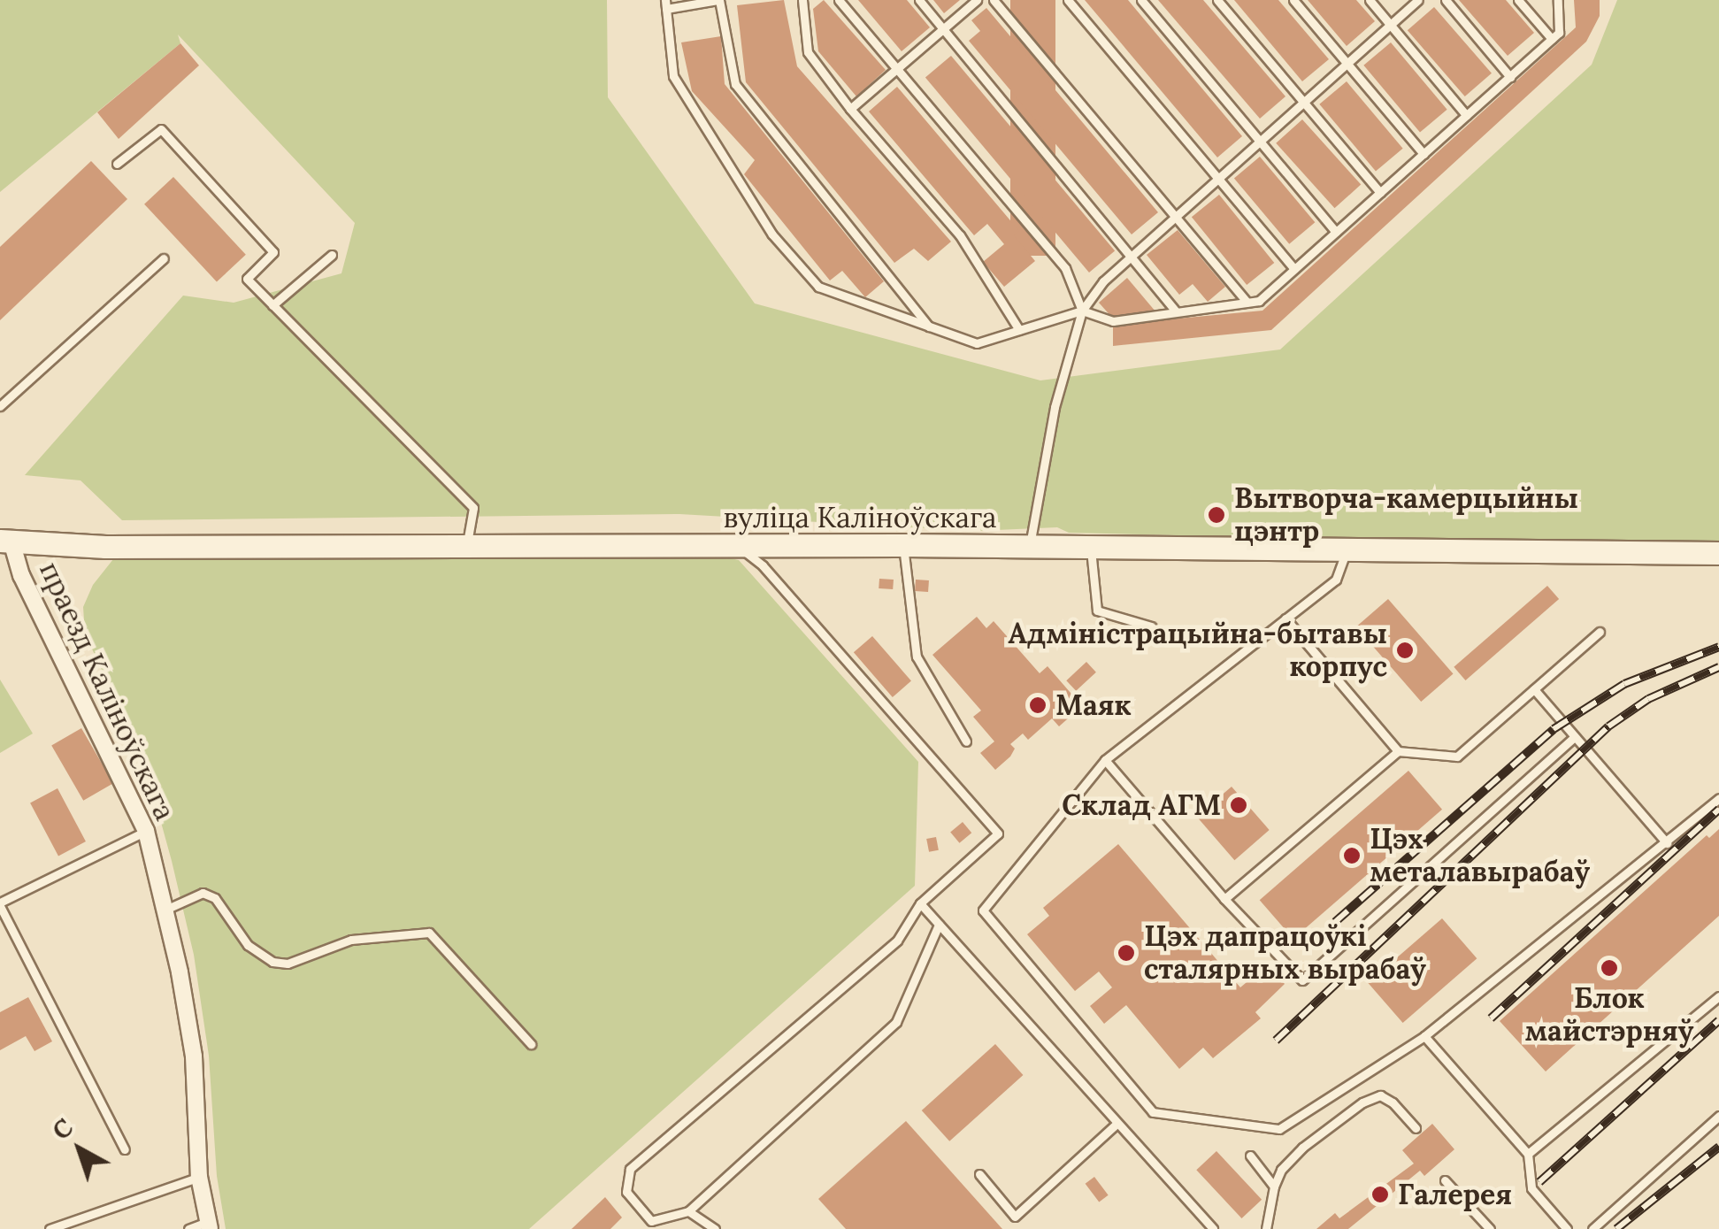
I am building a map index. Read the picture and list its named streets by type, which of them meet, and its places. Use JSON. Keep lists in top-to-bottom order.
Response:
{
  "streets": {
    "street": ["вуліца Каліноўскага", "праезд Каліноўскага"]
  },
  "crossings": [
    ["вуліца Каліноўскага", "праезд Каліноўскага"]
  ],
  "places": [
    "Вытворча-камерцыйны цэнтр",
    "Адміністрацыйна-бытавы корпус",
    "Маяк",
    "Склад АГМ",
    "Цэх металавырабаў",
    "Цэх дапрацоўкі сталярных вырабаў",
    "Блок майстэрняў",
    "Галерея"
  ],
  "north": "top left"
}
